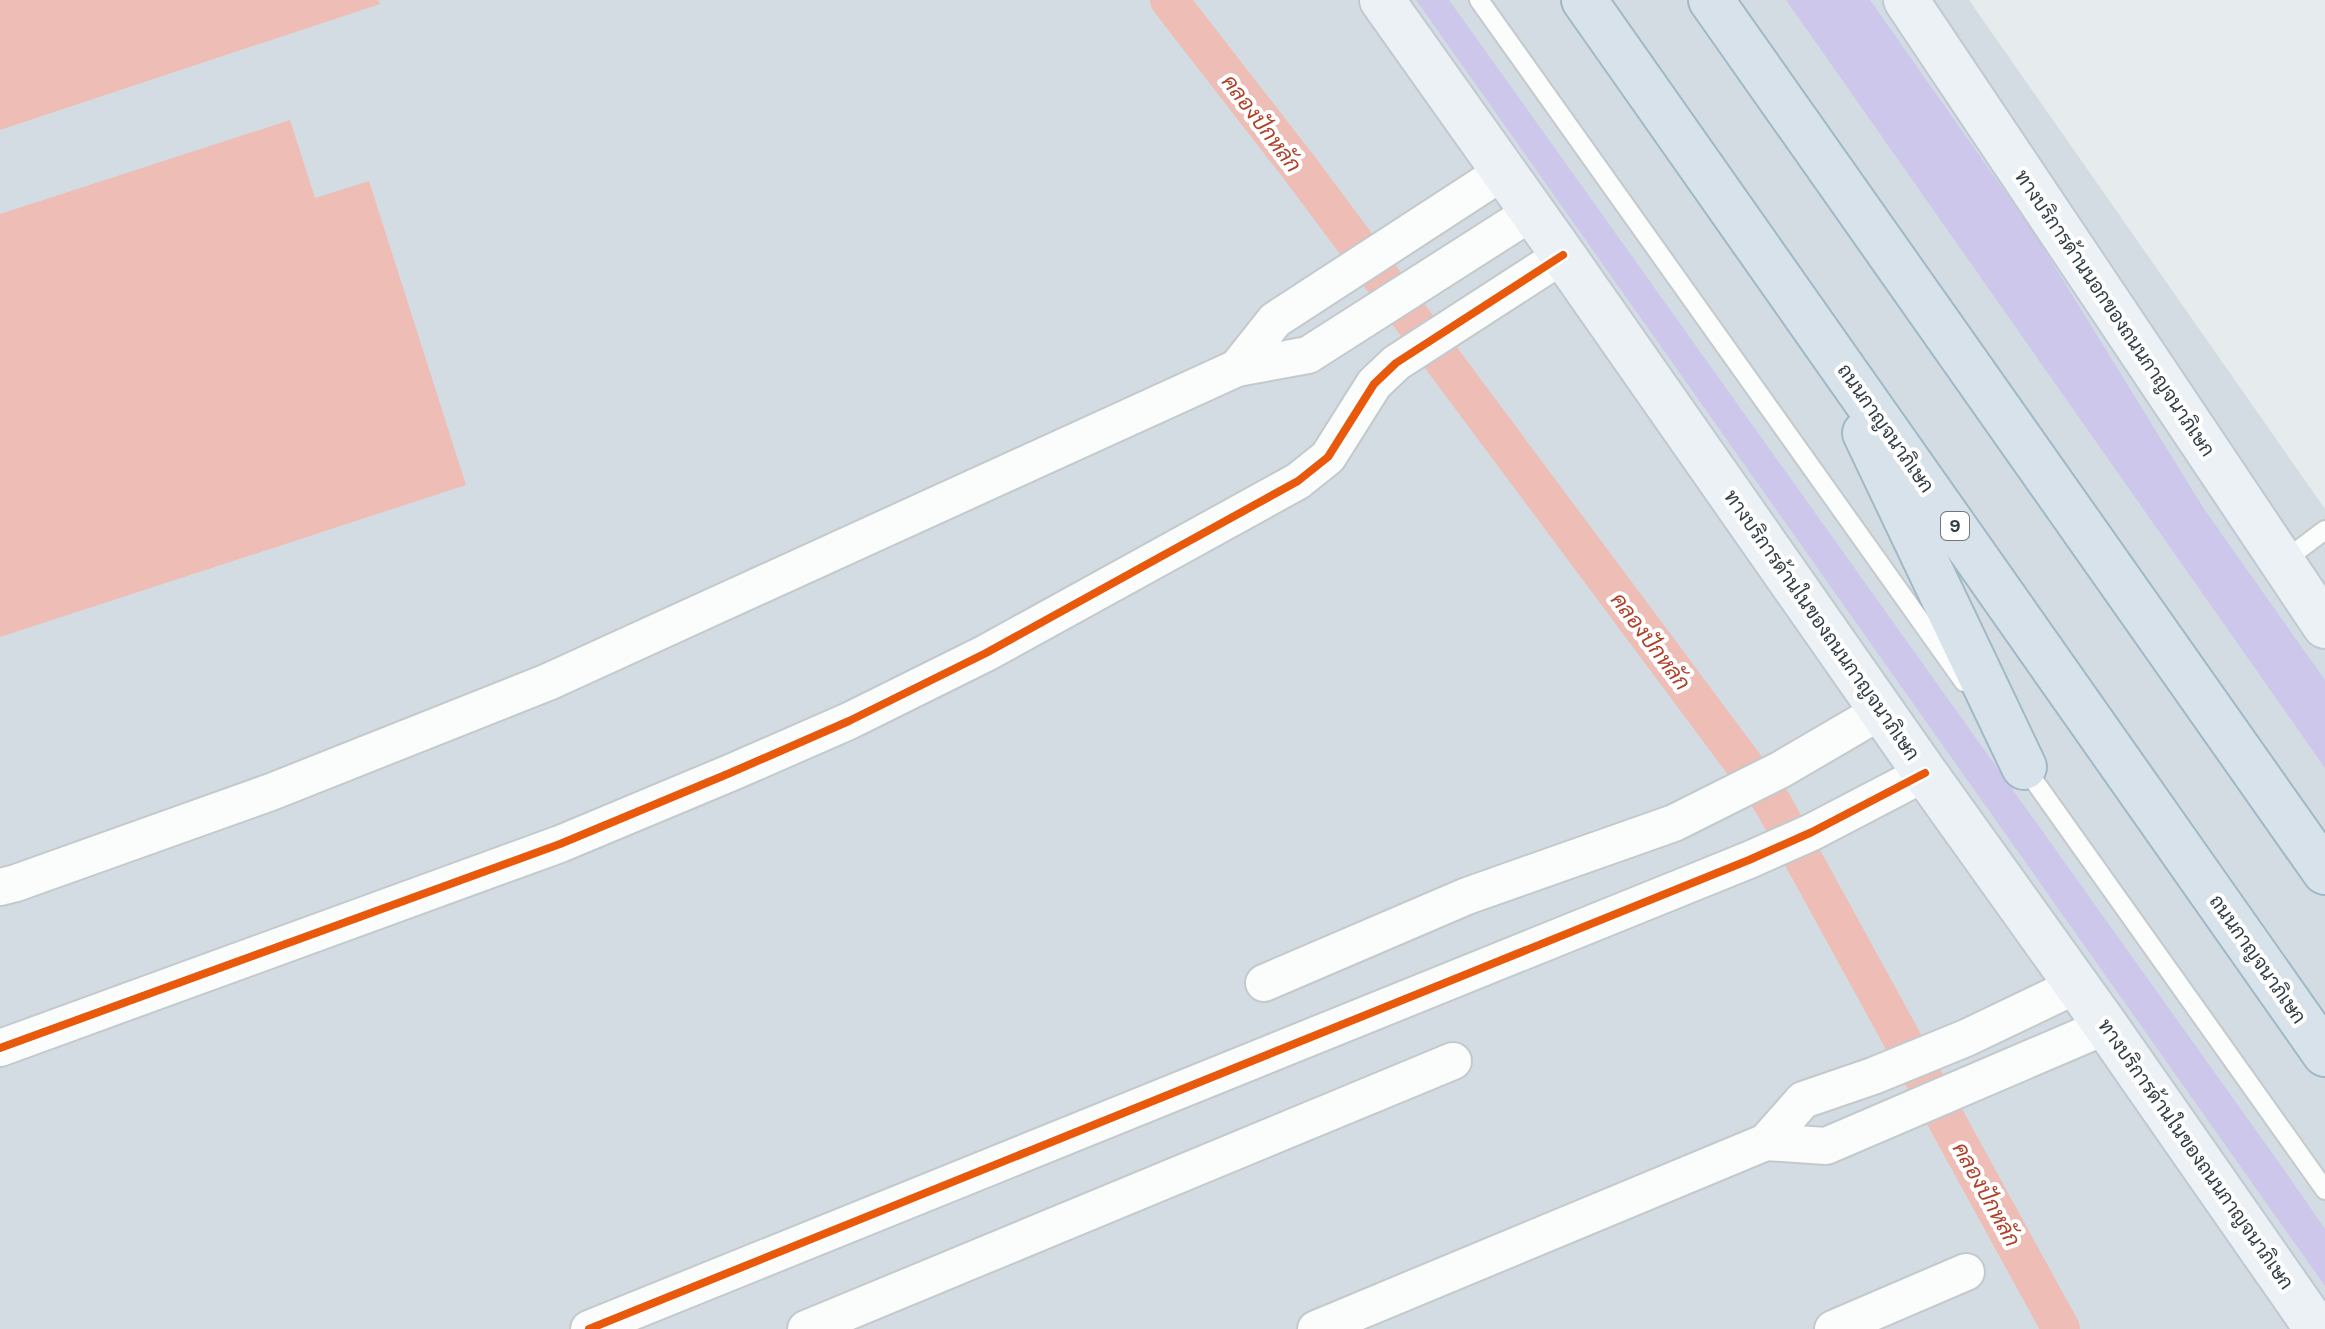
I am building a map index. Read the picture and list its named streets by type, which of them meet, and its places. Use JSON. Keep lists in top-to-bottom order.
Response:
{
  "streets": {
    "highway": ["ถนนกาญจนาภิเษก", "9"],
    "main road": ["ทางบริการด้านนอกของถนนกาญจนาภิเษก", "ทางบริการด้านในของถนนกาญจนาภิเษก"]
  },
  "water": ["คลองปักหลัก"]
}
